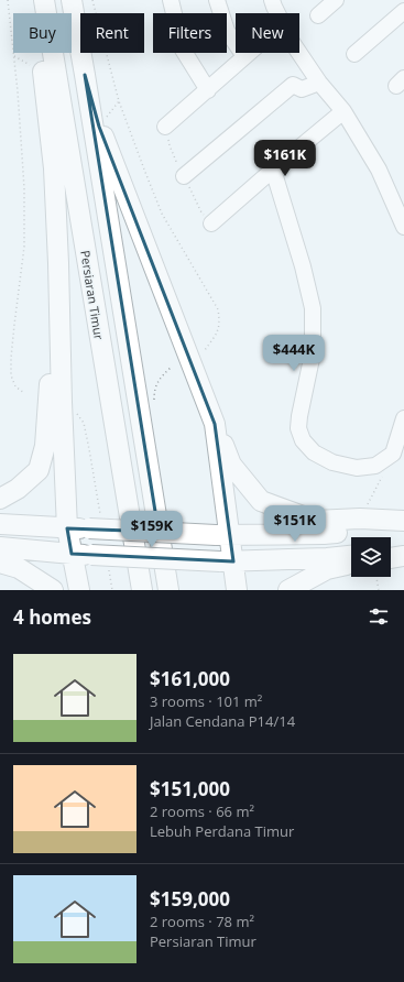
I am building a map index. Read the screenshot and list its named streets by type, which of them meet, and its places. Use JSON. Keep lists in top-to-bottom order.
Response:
{
  "streets": {
    "main road": ["Persiaran Timur"]
  },
  "page": {
    "chip": [
      "Buy",
      "Rent",
      "Filters",
      "New"
    ],
    "price": [
      "$161K",
      "$444K",
      "$151K",
      "$159K"
    ],
    "heading": "4 homes",
    "list": [
      {
        "name": "$161,000",
        "note": "3 rooms · 101 m² · Jalan Cendana P14/14"
      },
      {
        "name": "$151,000",
        "note": "2 rooms · 66 m² · Lebuh Perdana Timur"
      },
      {
        "name": "$159,000",
        "note": "2 rooms · 78 m² · Persiaran Timur"
      }
    ]
  }
}
